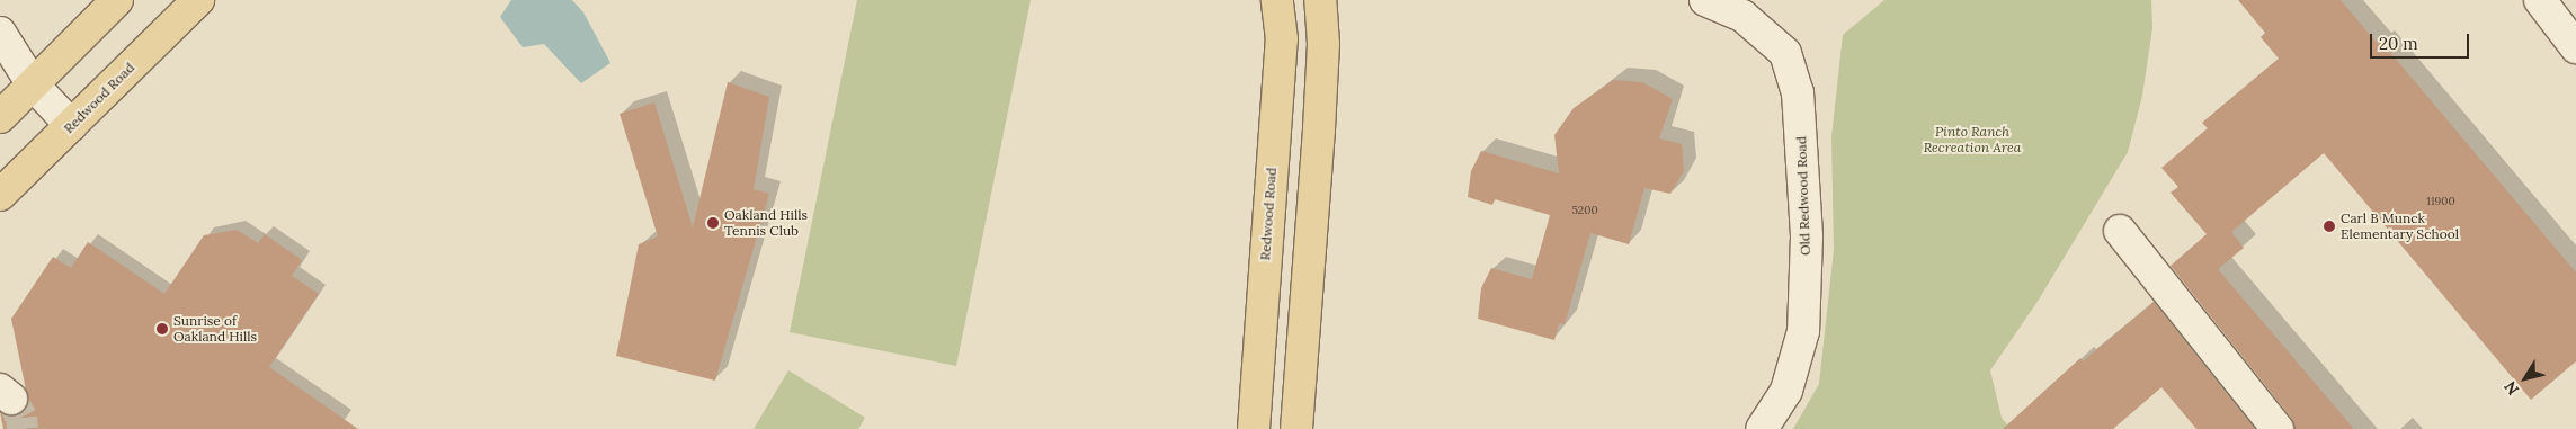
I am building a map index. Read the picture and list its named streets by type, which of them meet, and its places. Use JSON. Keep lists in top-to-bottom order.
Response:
{
  "streets": {
    "main road": ["Redwood Road"],
    "street": ["Old Redwood Road"]
  },
  "parks": ["Pinto Ranch Recreation Area"],
  "places": ["Oakland Hills Tennis Club", "Carl B Munck Elementary School", "Sunrise of Oakland Hills"],
  "house_numbers": ["11900", "5200"],
  "scale_bar": "20 m",
  "north": "bottom left"
}
